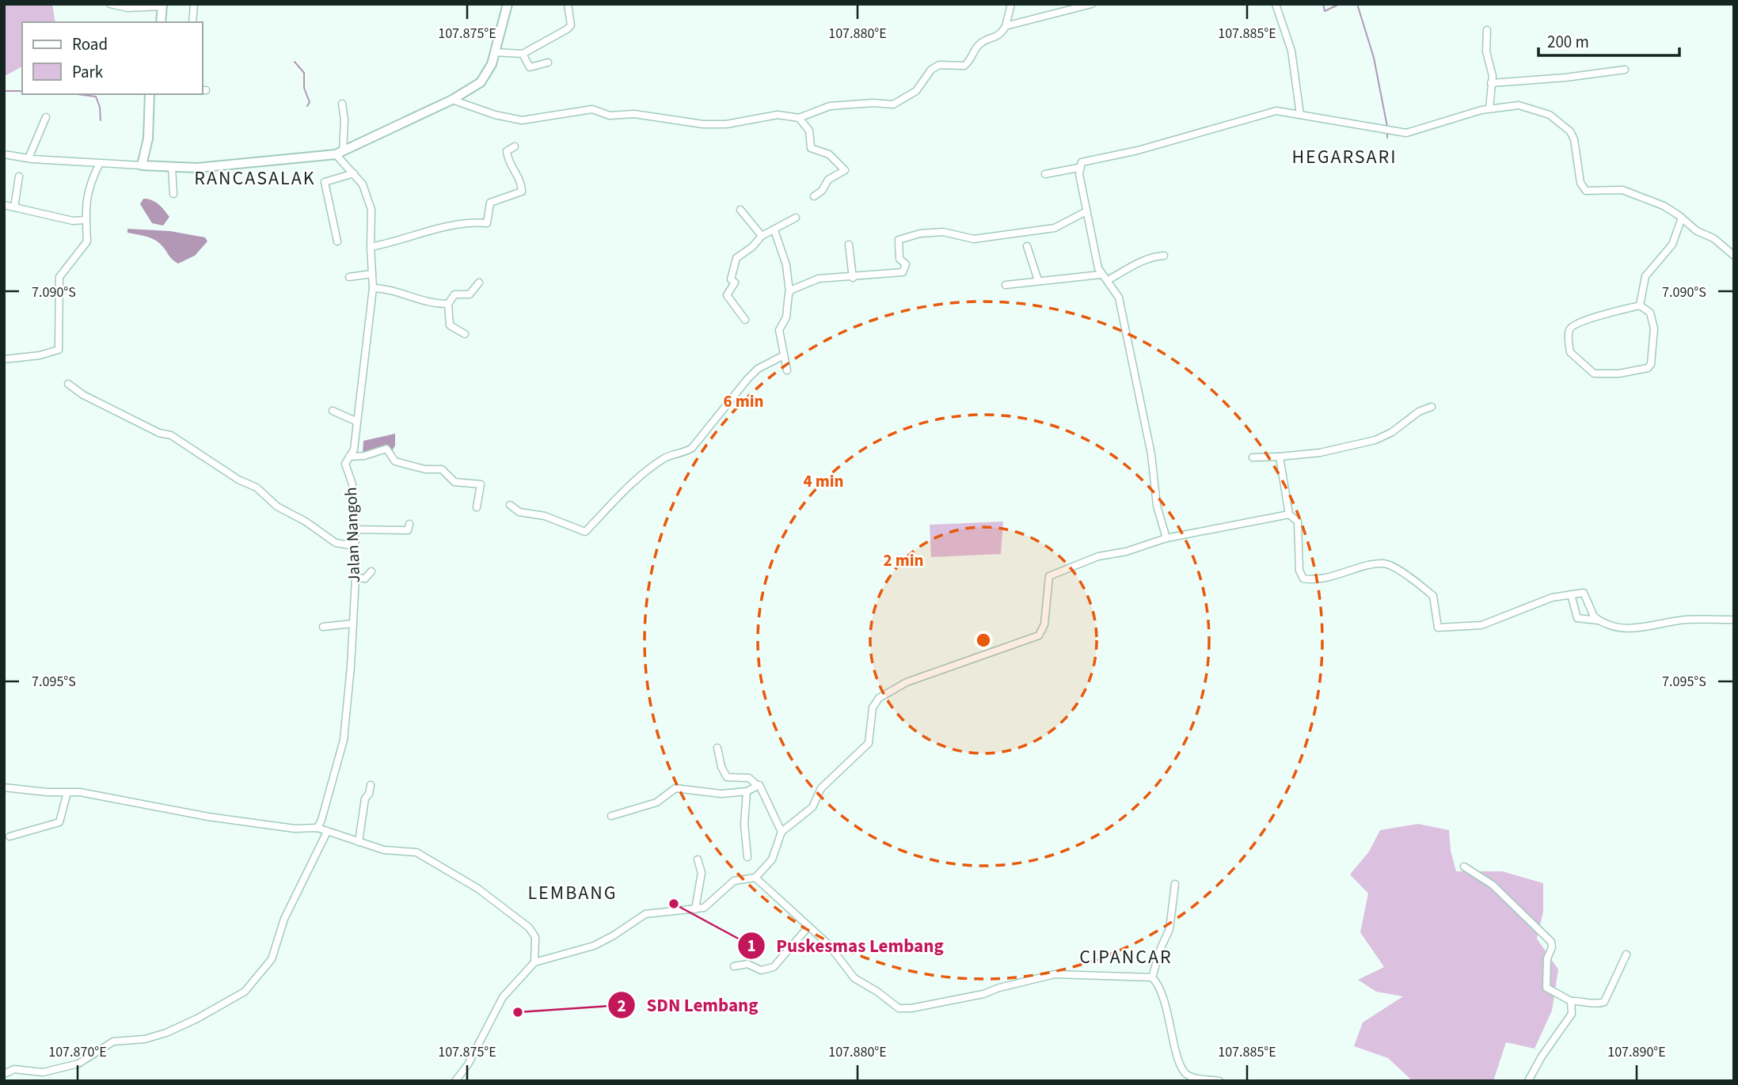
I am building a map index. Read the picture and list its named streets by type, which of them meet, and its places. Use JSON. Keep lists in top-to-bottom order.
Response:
{
  "streets": {
    "street": ["Jalan Nangoh"]
  },
  "districts": [
    "HEGARSARI",
    "RANCASALAK",
    "LEMBANG",
    "CIPANCAR"
  ],
  "places": ["Puskesmas Lembang", "SDN Lembang"],
  "legend": ["Road", "Park"],
  "scale_bar": "200 m",
  "coordinates": [
    "107.875°E",
    "107.880°E",
    "107.885°E",
    "7.090°S",
    "7.095°S",
    "107.870°E",
    "107.890°E"
  ],
  "rings": ["6 min", "4 min", "2 min"]
}
